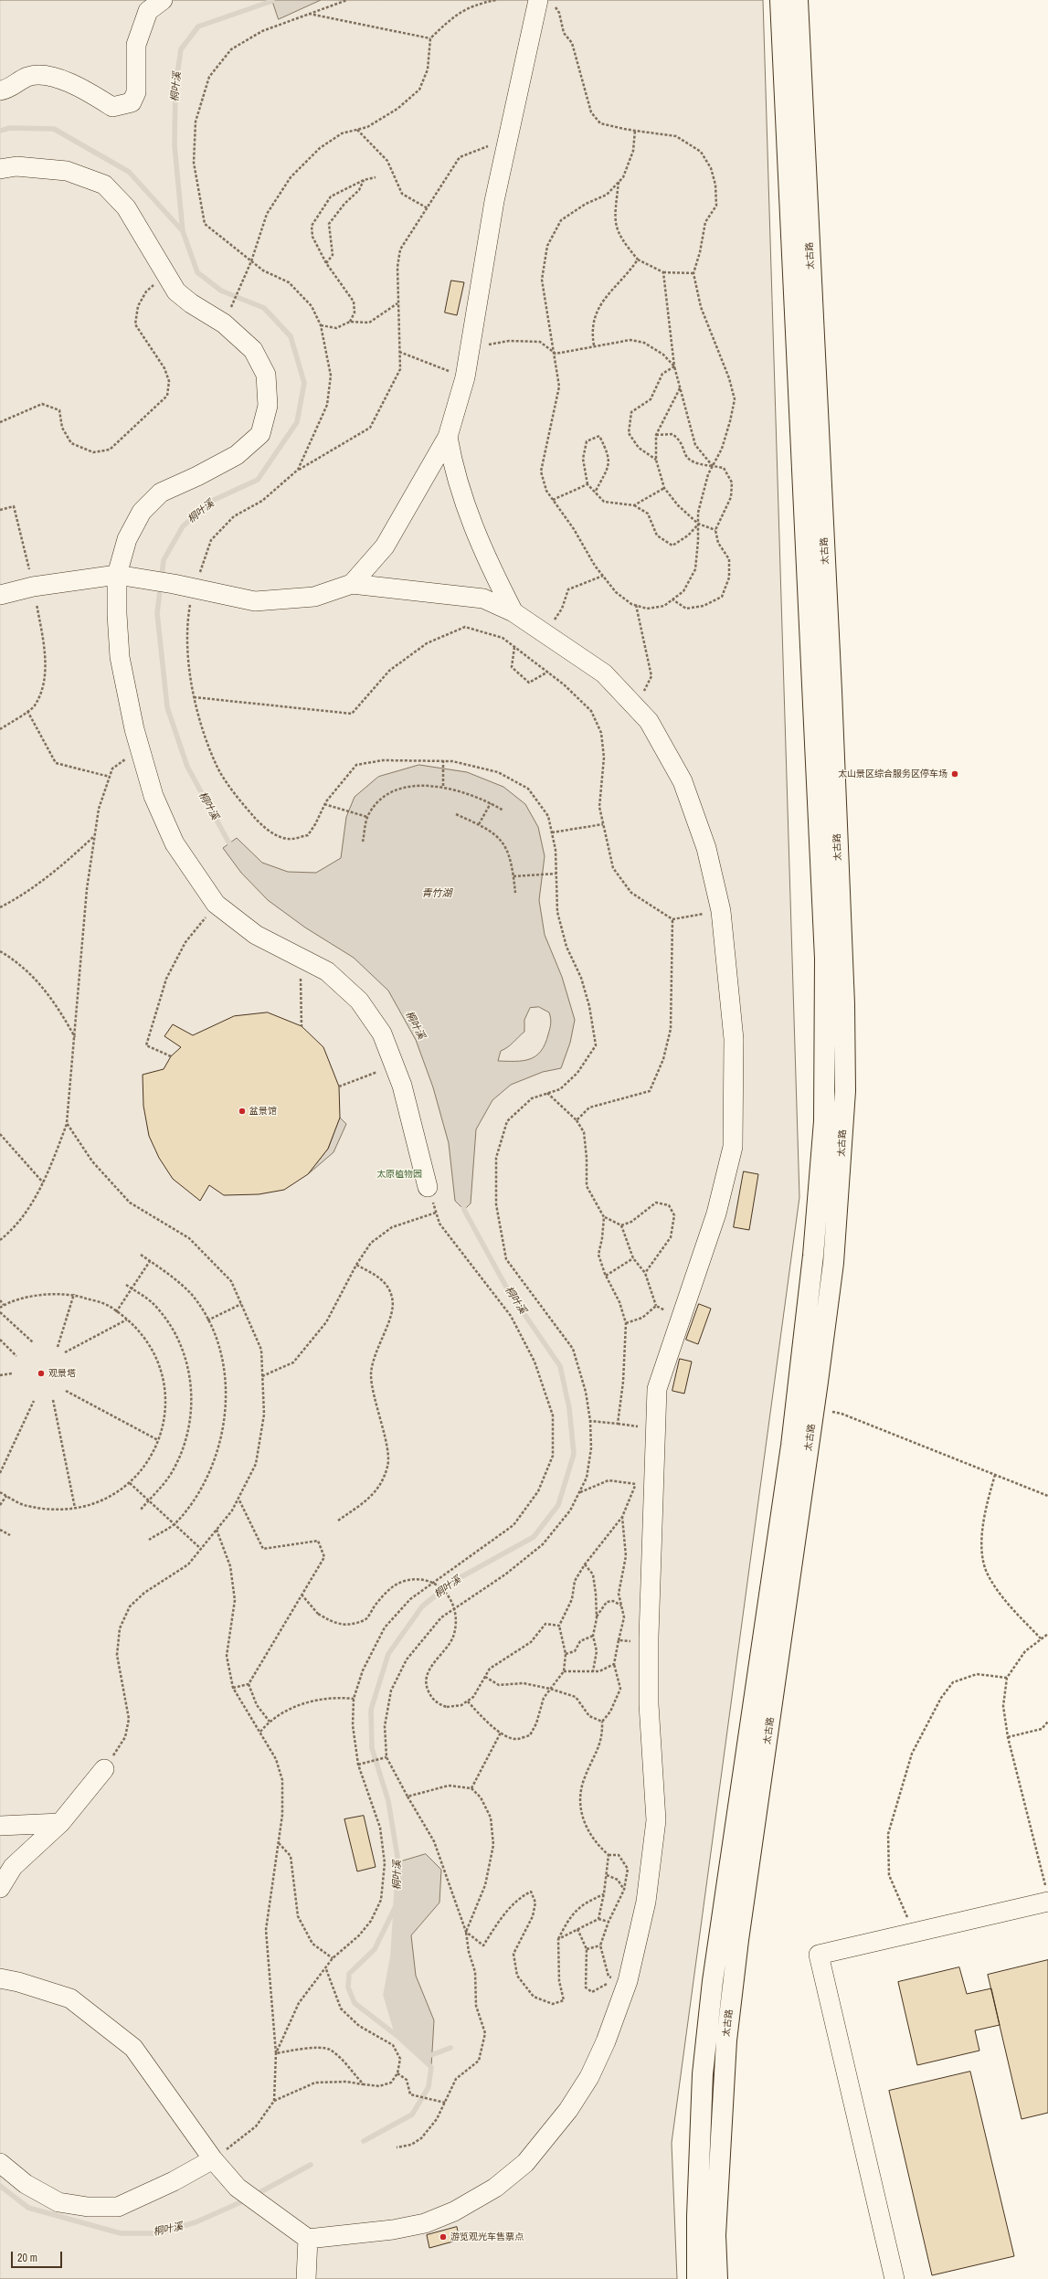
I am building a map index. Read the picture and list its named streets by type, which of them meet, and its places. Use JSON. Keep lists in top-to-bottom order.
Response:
{
  "streets": {
    "main road": ["太古路"]
  },
  "water": ["桐叶溪", "青竹湖"],
  "parks": ["太原植物园"],
  "places": [
    "太山景区综合服务区停车场",
    "盆景馆",
    "观景塔",
    "游览观光车售票点"
  ],
  "scale_bar": "20 m"
}
